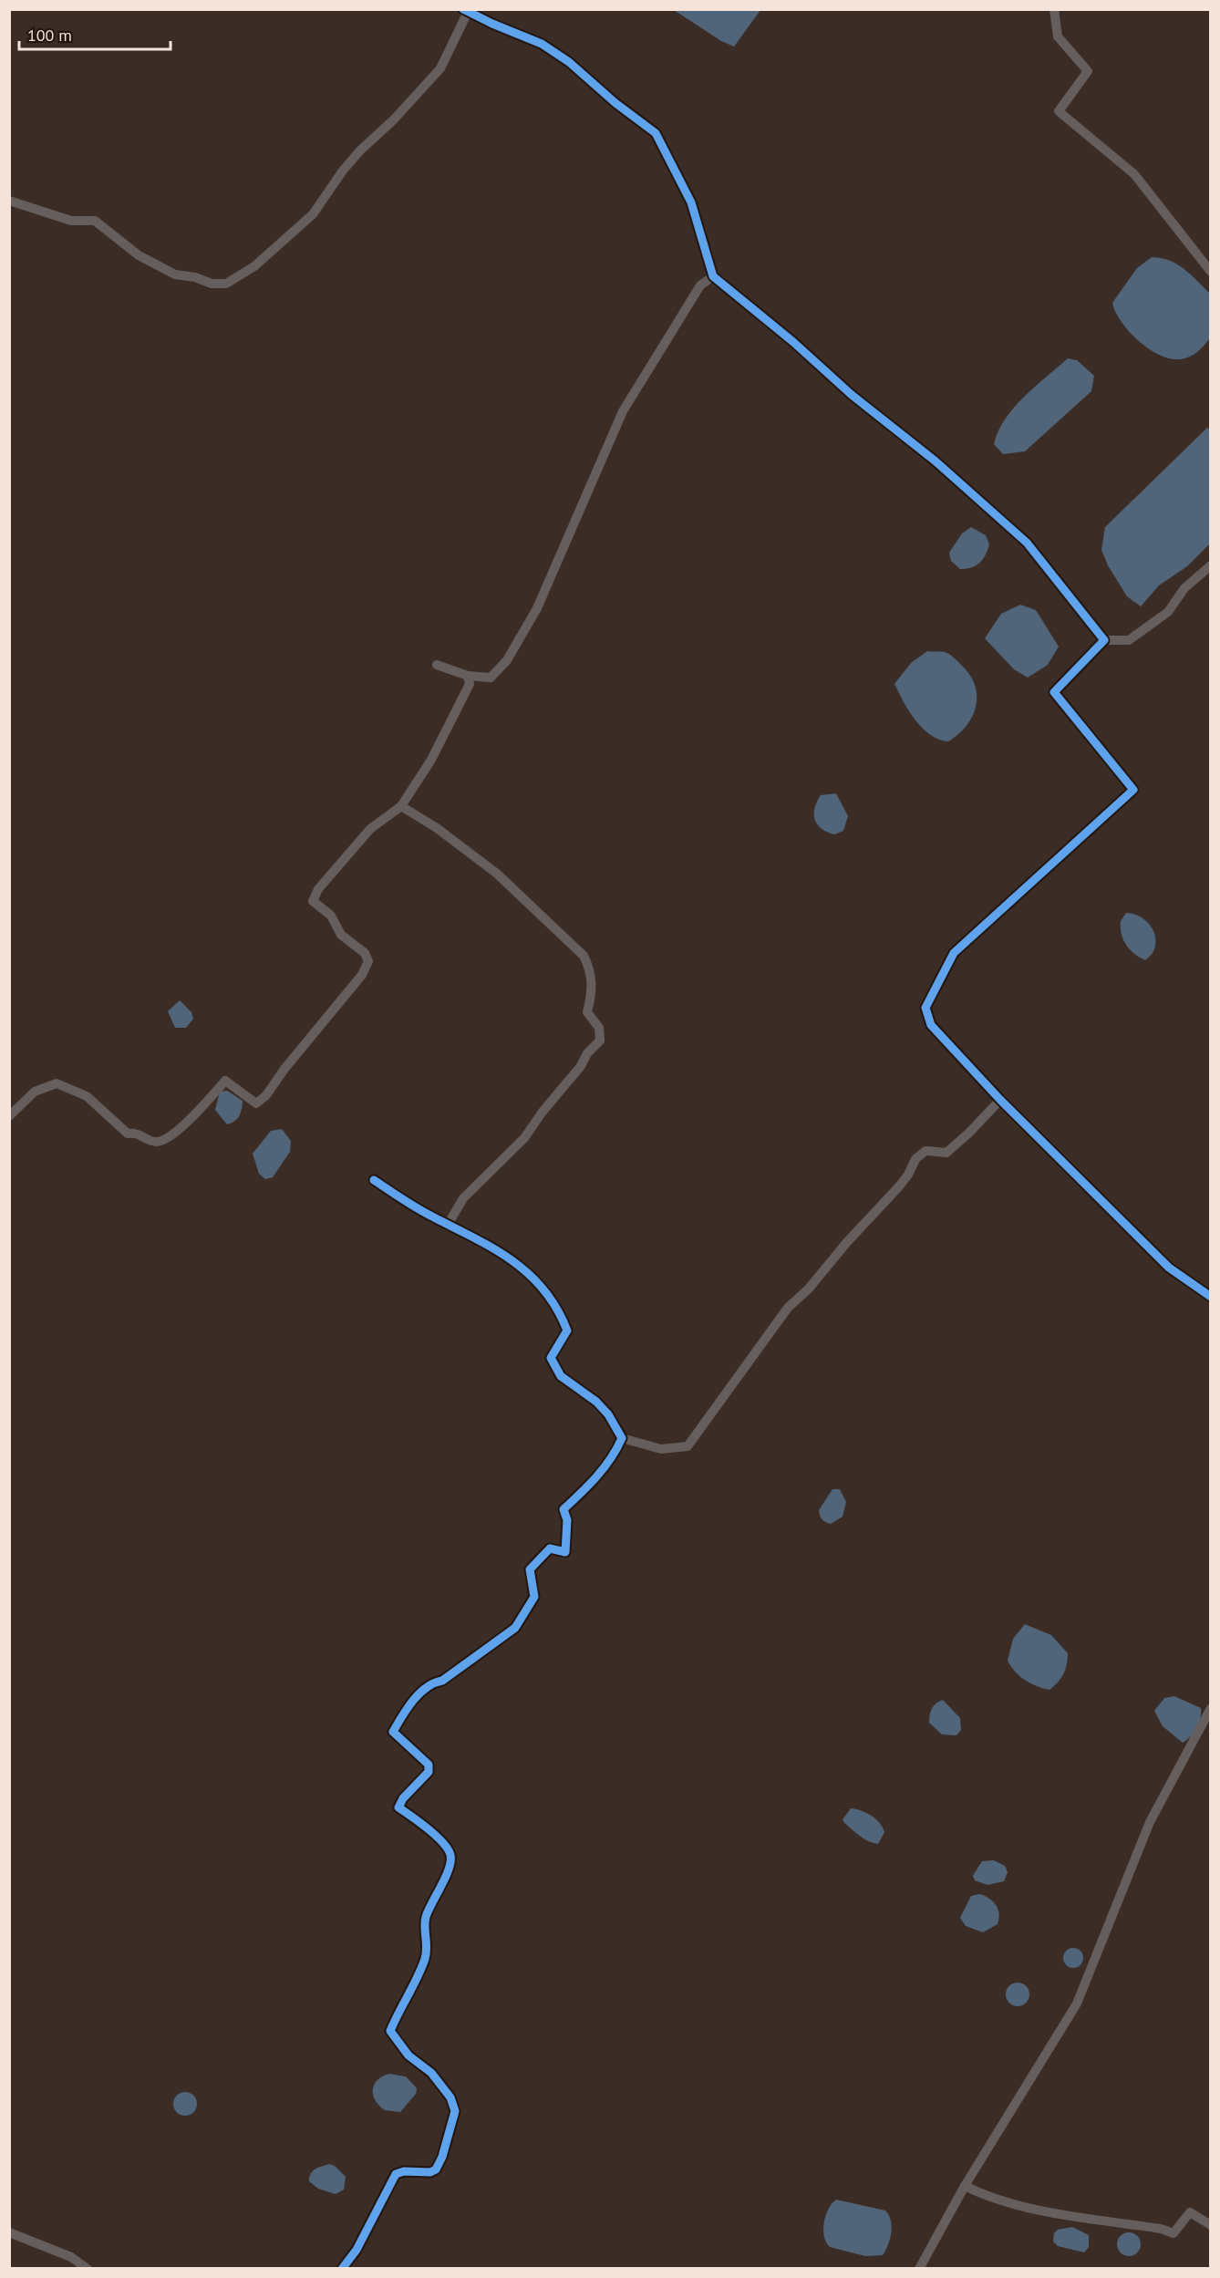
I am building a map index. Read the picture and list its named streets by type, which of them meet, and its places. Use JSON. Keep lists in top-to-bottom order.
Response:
{
  "scale_bar": "100 m"
}
